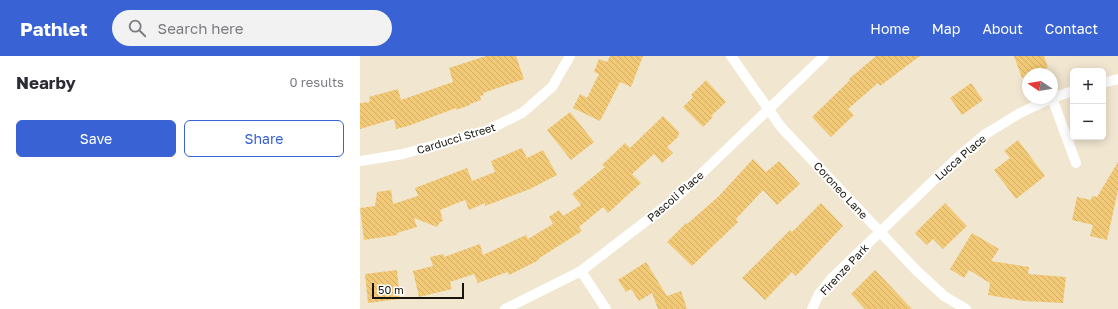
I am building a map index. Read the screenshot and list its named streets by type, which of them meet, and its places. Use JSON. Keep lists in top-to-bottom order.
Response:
{
  "streets": {
    "street": [
      "Carducci Street",
      "Lucca Place",
      "Coroneo Lane",
      "Pascoli Place",
      "Firenze Park"
    ]
  },
  "crossings": [
    ["Lucca Place", "Coroneo Lane"],
    ["Lucca Place", "Firenze Park"],
    ["Coroneo Lane", "Pascoli Place"],
    ["Coroneo Lane", "Firenze Park"]
  ],
  "scale_bar": "50 m",
  "north": "left",
  "page": {
    "header": "Pathlet",
    "search": "Search here",
    "nav": [
      "Home",
      "Map",
      "About",
      "Contact"
    ],
    "heading": ["Nearby", "0 results"],
    "map_buttons": ["+", "−"],
    "buttons": ["Save", "Share"],
    "scale": "50 m"
  }
}
